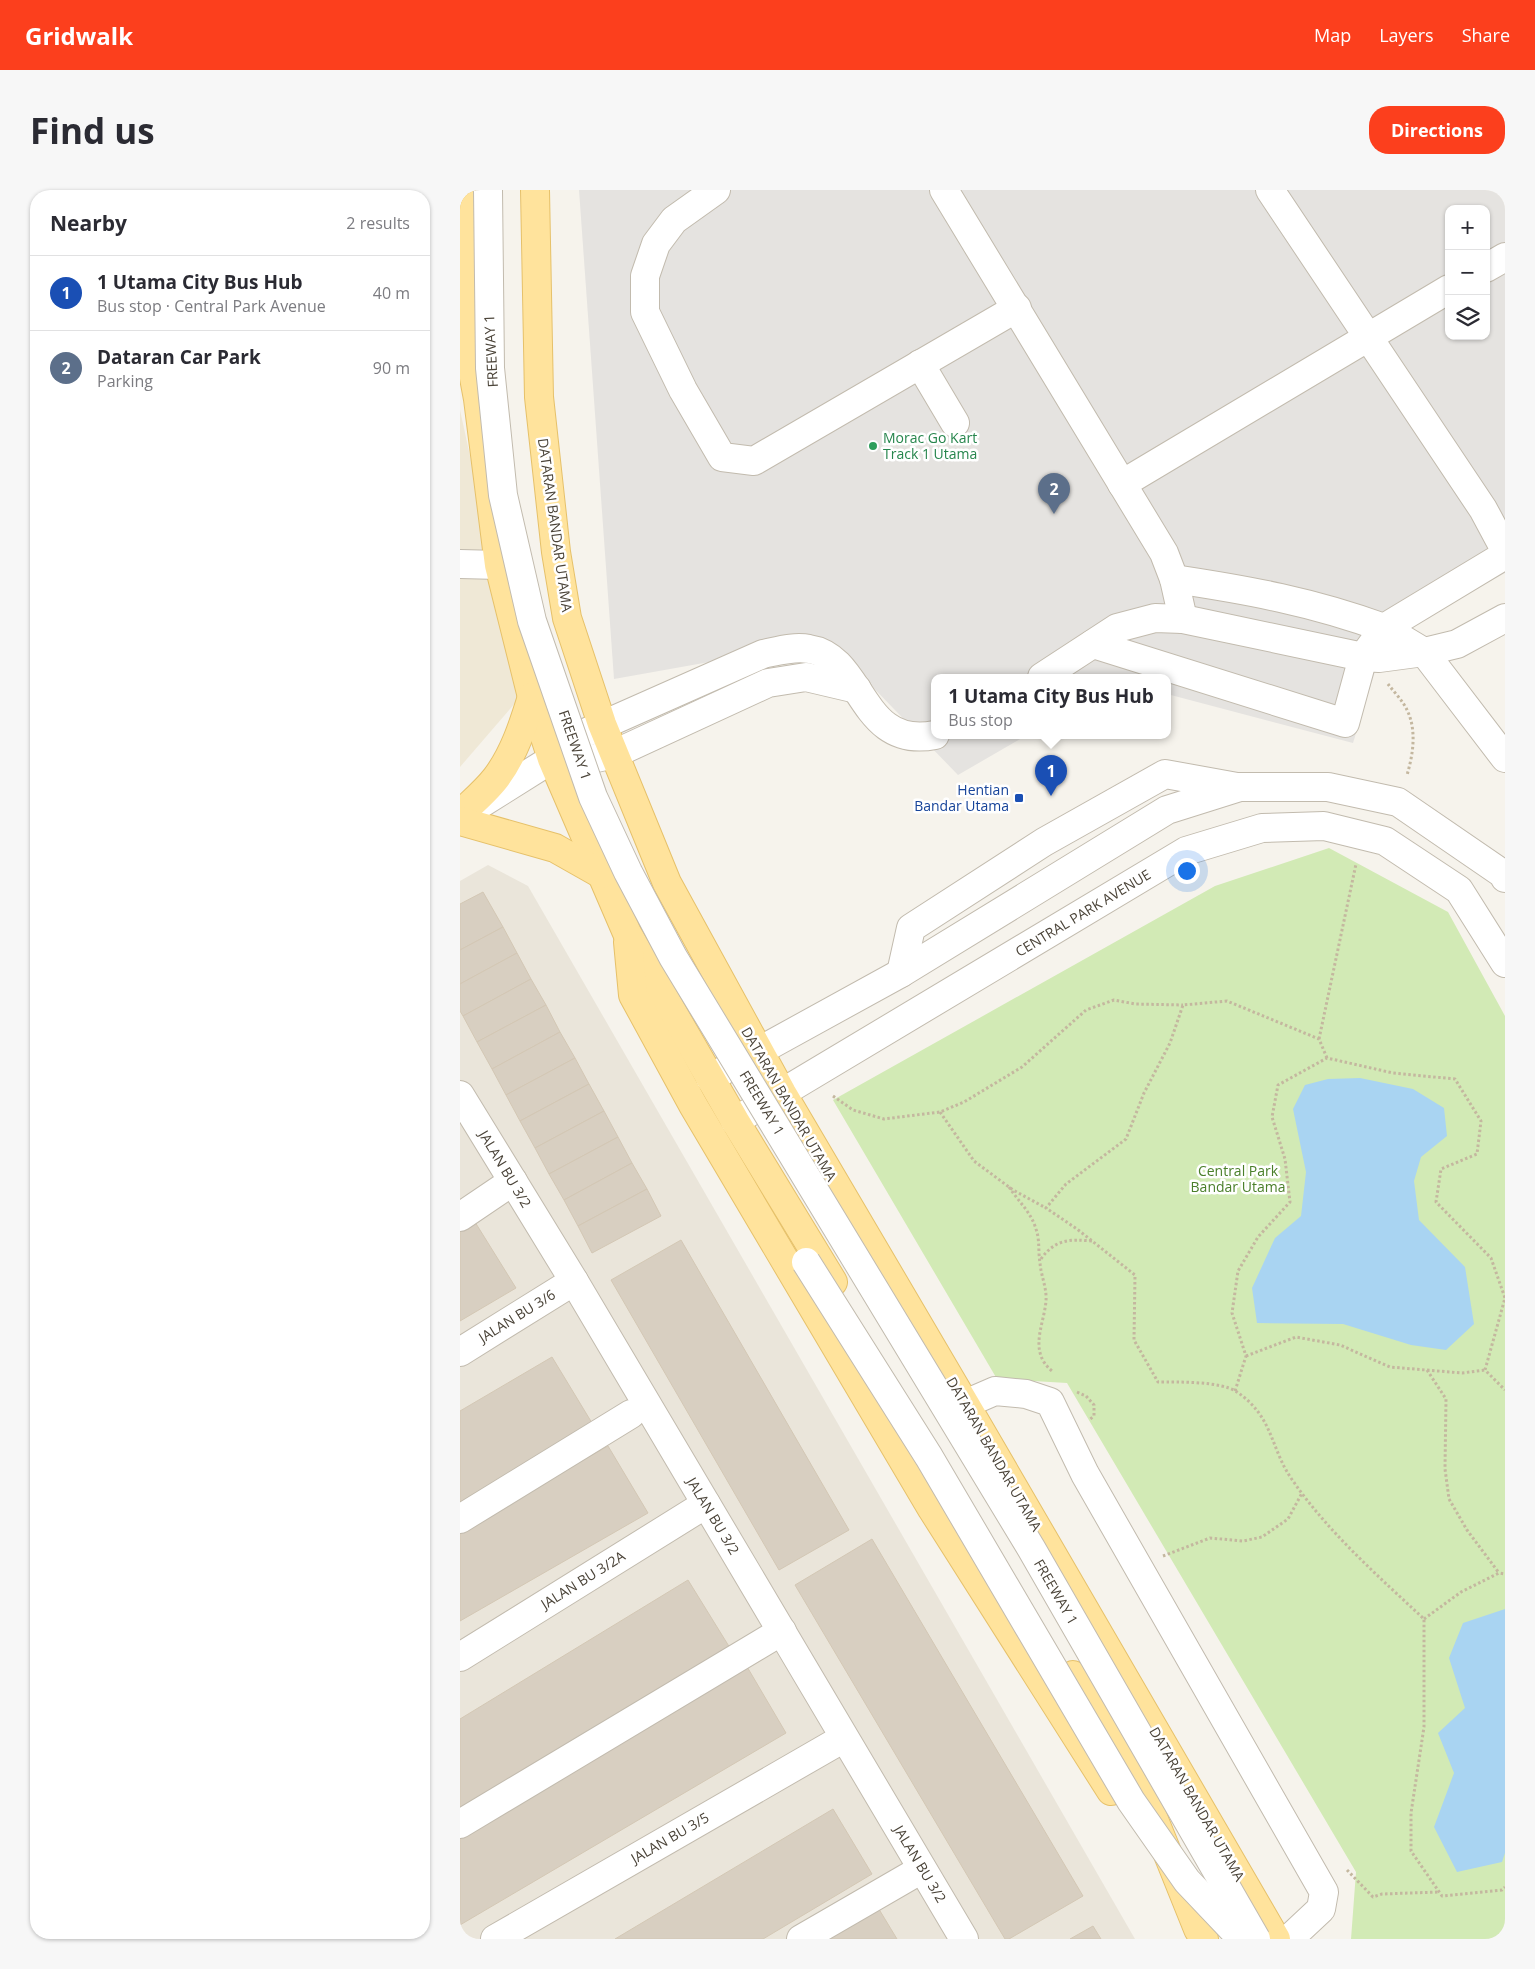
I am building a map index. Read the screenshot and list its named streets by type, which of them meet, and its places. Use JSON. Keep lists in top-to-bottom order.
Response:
{
  "streets": {
    "main road": ["DATARAN BANDAR UTAMA"],
    "street": [
      "FREEWAY 1",
      "CENTRAL PARK AVENUE",
      "JALAN BU 3/2",
      "JALAN BU 3/6",
      "JALAN BU 3/2A",
      "JALAN BU 3/5"
    ]
  },
  "crossings": [
    ["DATARAN BANDAR UTAMA", "CENTRAL PARK AVENUE"],
    ["JALAN BU 3/2", "JALAN BU 3/6"],
    ["JALAN BU 3/2", "JALAN BU 3/2A"],
    ["JALAN BU 3/2", "JALAN BU 3/5"]
  ],
  "parks": ["Central Park Bandar Utama"],
  "places": {
    "other": ["Morac Go Kart Track 1 Utama"],
    "transit": ["Hentian Bandar Utama"]
  },
  "page": {
    "header": "Gridwalk",
    "nav": ["Map", "Layers", "Share"],
    "buttons": "Directions",
    "title": "Find us",
    "heading": ["Nearby", "2 results"],
    "map_buttons": ["+", "−"],
    "list": [
      {
        "mark": "1",
        "name": "1 Utama City Bus Hub",
        "note": "Bus stop · Central Park Avenue",
        "value": "40 m"
      },
      {
        "mark": "2",
        "name": "Dataran Car Park",
        "note": "Parking",
        "value": "90 m"
      }
    ],
    "pins": ["2", "1"],
    "popup": ["1 Utama City Bus Hub", "Bus stop"]
  }
}
